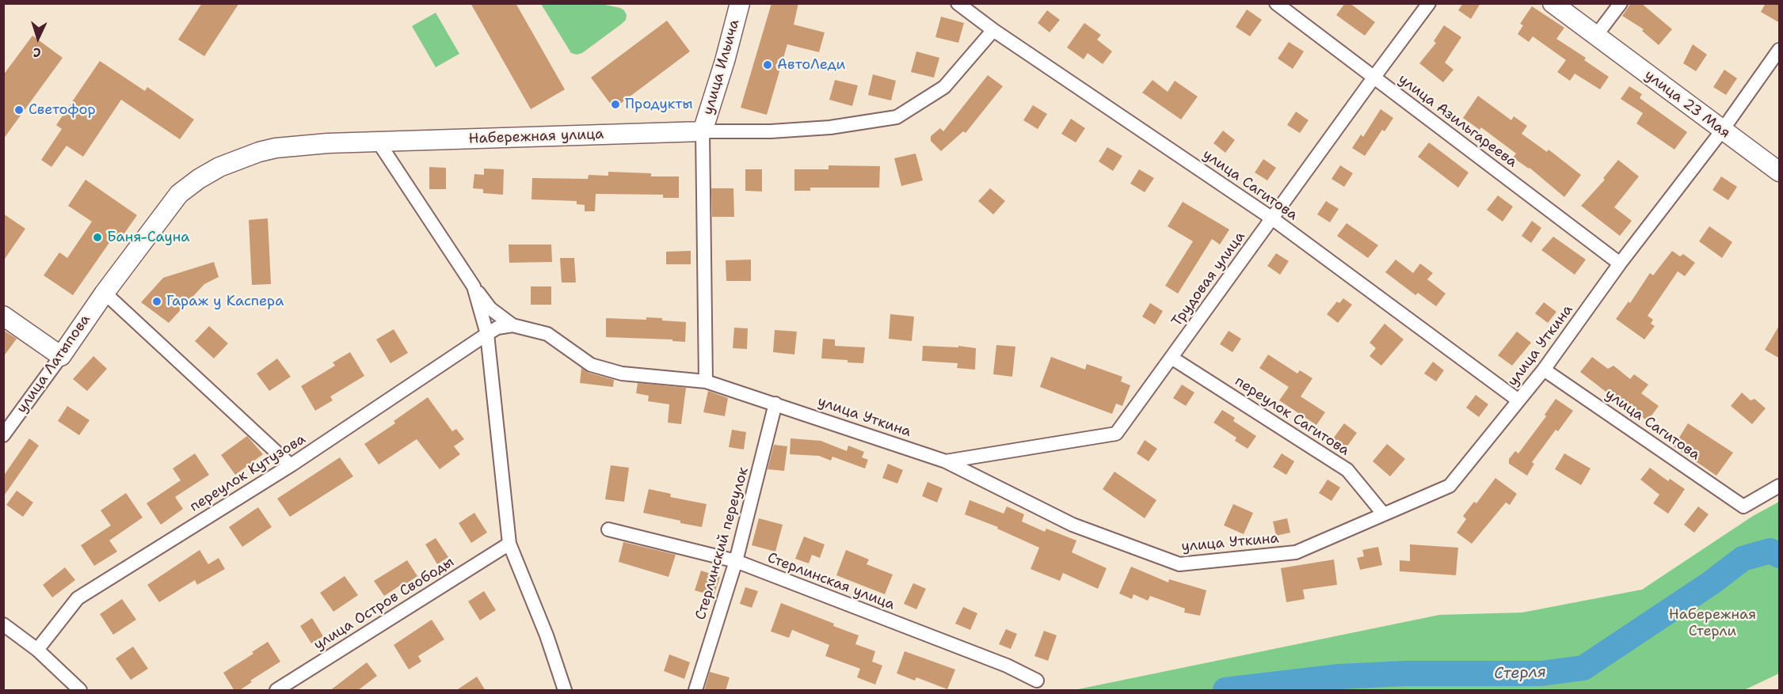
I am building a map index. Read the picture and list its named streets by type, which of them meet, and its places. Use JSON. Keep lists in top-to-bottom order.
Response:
{
  "streets": {
    "street": [
      "улица Ильича",
      "улица 23 Мая",
      "улица Азильгареева",
      "Набережная улица",
      "улица Сагитова",
      "Трудовая улица",
      "улица Уткина",
      "улица Латыпова",
      "переулок Сагитова",
      "переулок Кутузова",
      "Стерлинский переулок",
      "Стерлинская улица",
      "улица Остров Свободы"
    ]
  },
  "crossings": [
    ["улица Ильича", "Набережная улица"],
    ["улица 23 Мая", "улица Уткина"],
    ["улица Азильгареева", "Трудовая улица"],
    ["улица Азильгареева", "улица Уткина"],
    ["Набережная улица", "улица Сагитова"],
    ["Набережная улица", "улица Латыпова"],
    ["улица Сагитова", "Трудовая улица"],
    ["улица Сагитова", "улица Уткина"],
    ["Трудовая улица", "улица Уткина"],
    ["Трудовая улица", "переулок Сагитова"],
    ["улица Уткина", "переулок Сагитова"],
    ["улица Уткина", "Стерлинский переулок"],
    ["Стерлинский переулок", "Стерлинская улица"]
  ],
  "water": ["Стерля"],
  "parks": ["Набережная Стерли"],
  "places": [
    "АвтоЛеди",
    "Продукты",
    "Светофор",
    "Баня-Сауна",
    "Гараж у Каспера"
  ],
  "north": "bottom"
}
